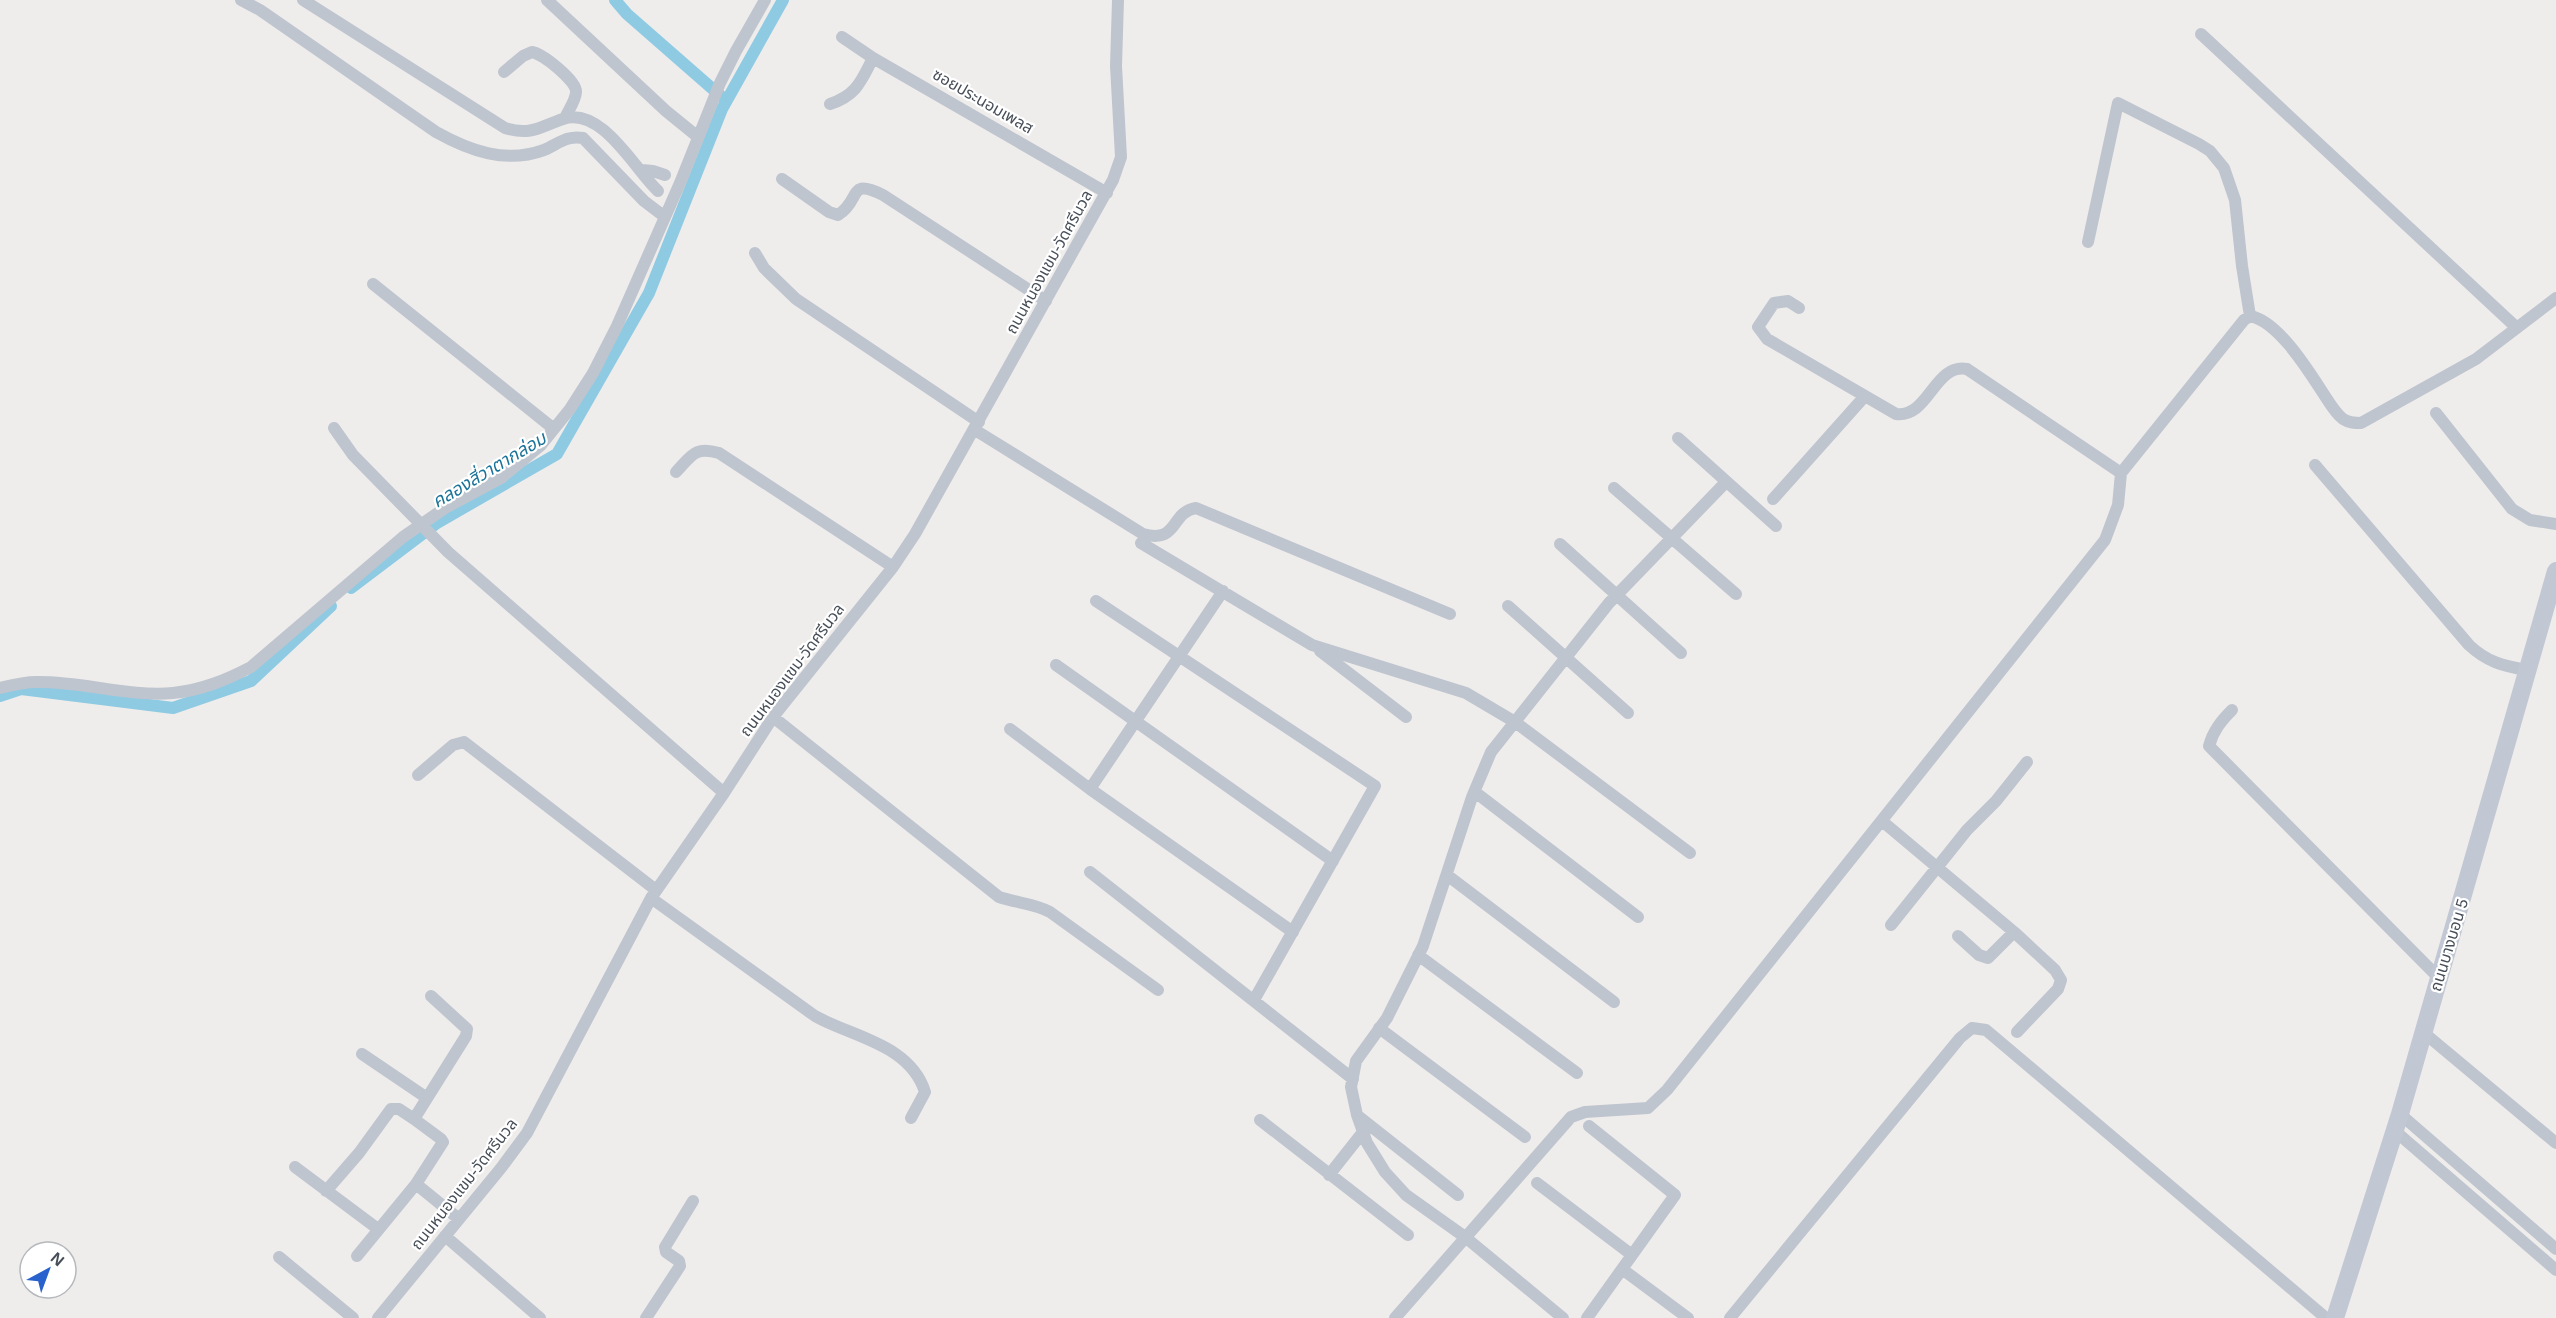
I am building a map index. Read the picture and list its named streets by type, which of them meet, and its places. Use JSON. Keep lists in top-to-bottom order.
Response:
{
  "streets": {
    "main road": ["ถนนบางบอน 5"],
    "street": ["ซอยประนอมเพลส", "ถนนหนองแขม-วัดศรีนวล"]
  },
  "crossings": [
    ["ซอยประนอมเพลส", "ถนนหนองแขม-วัดศรีนวล"]
  ],
  "water": ["คลองสี่วาตากล่อม"],
  "north": "top right"
}
